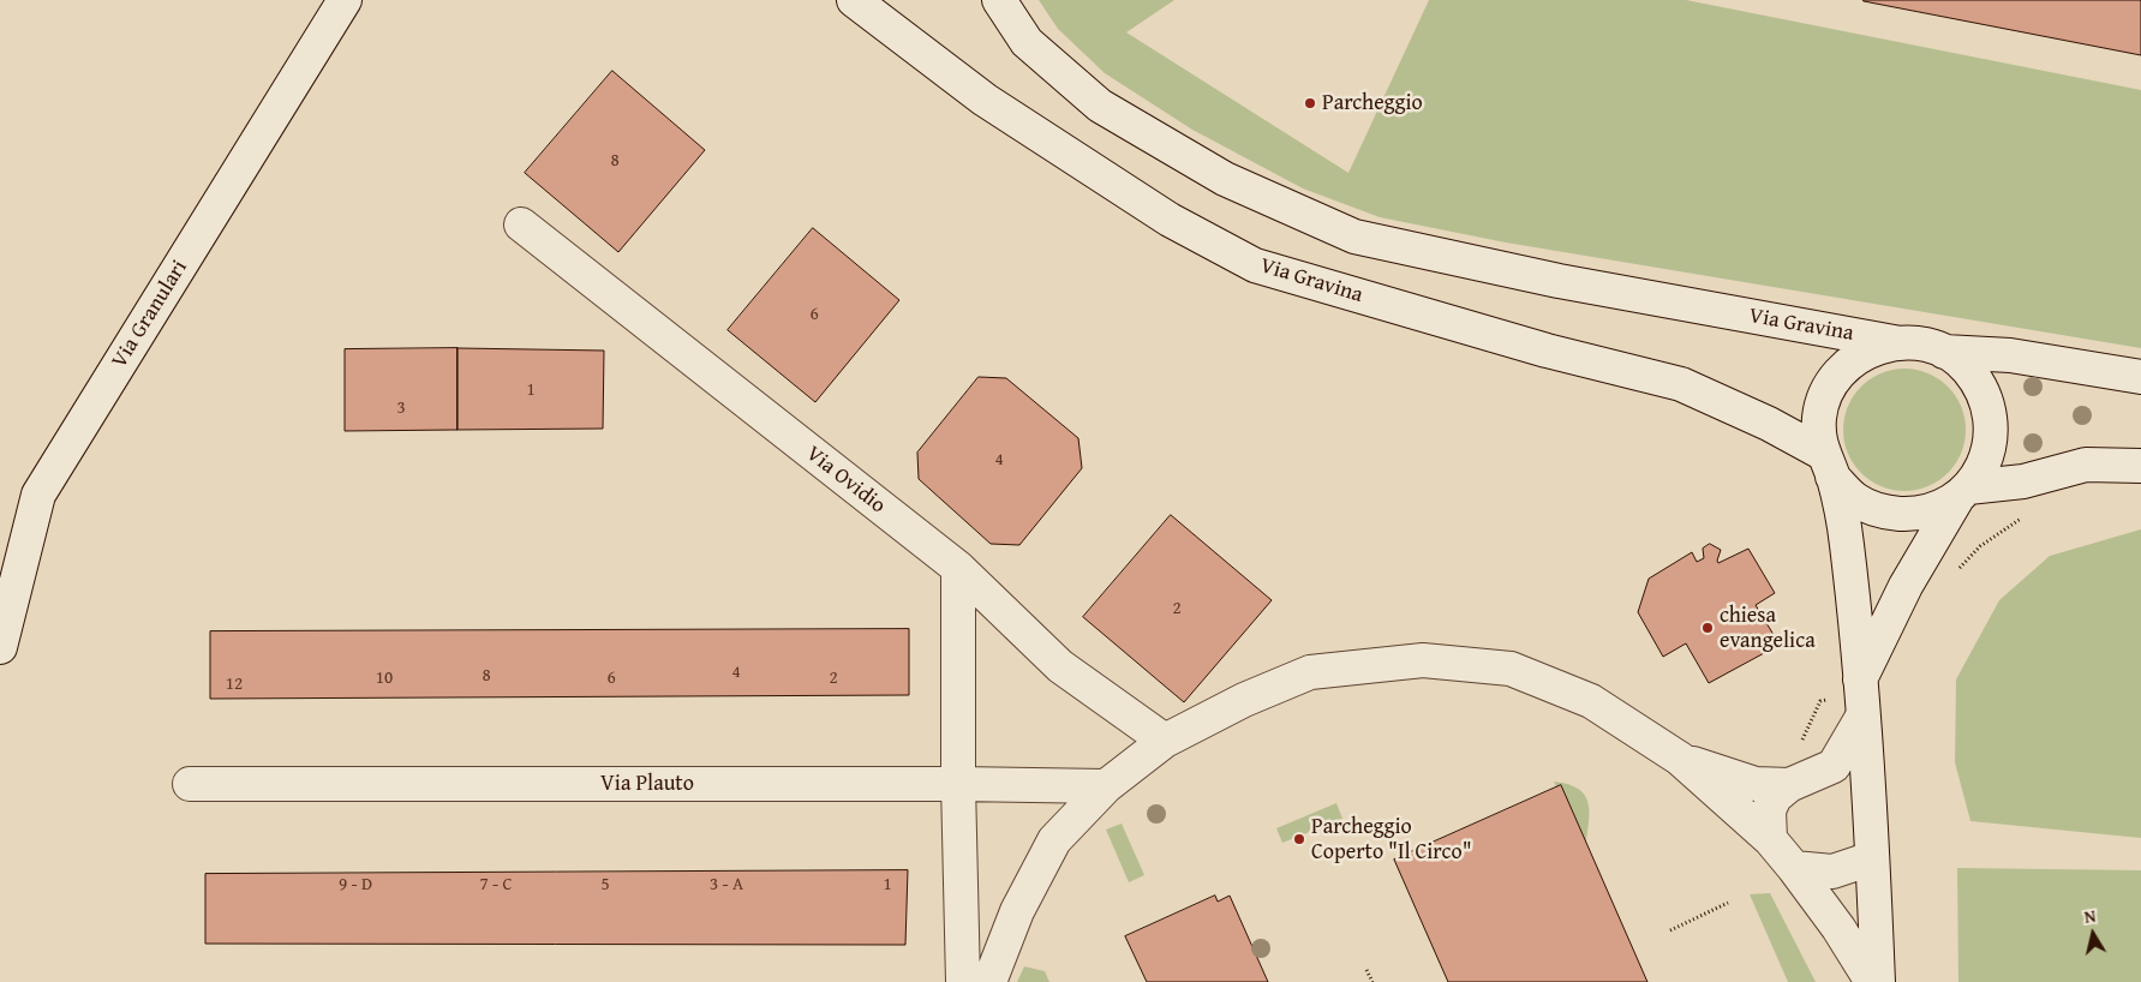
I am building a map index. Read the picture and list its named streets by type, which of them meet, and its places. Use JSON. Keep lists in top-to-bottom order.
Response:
{
  "streets": {
    "street": [
      "Via Gravina",
      "Via Granulari",
      "Via Ovidio",
      "Via Plauto"
    ]
  },
  "places": ["Parcheggio", "chiesa evangelica", "Parcheggio Coperto \"Il Circo\""],
  "house_numbers": [
    "8",
    "6",
    "1",
    "3",
    "4",
    "2",
    "4",
    "8",
    "10",
    "6",
    "2",
    "12",
    "9 - D",
    "7 - C",
    "5",
    "3 - A",
    "1"
  ],
  "north": "top"
}
